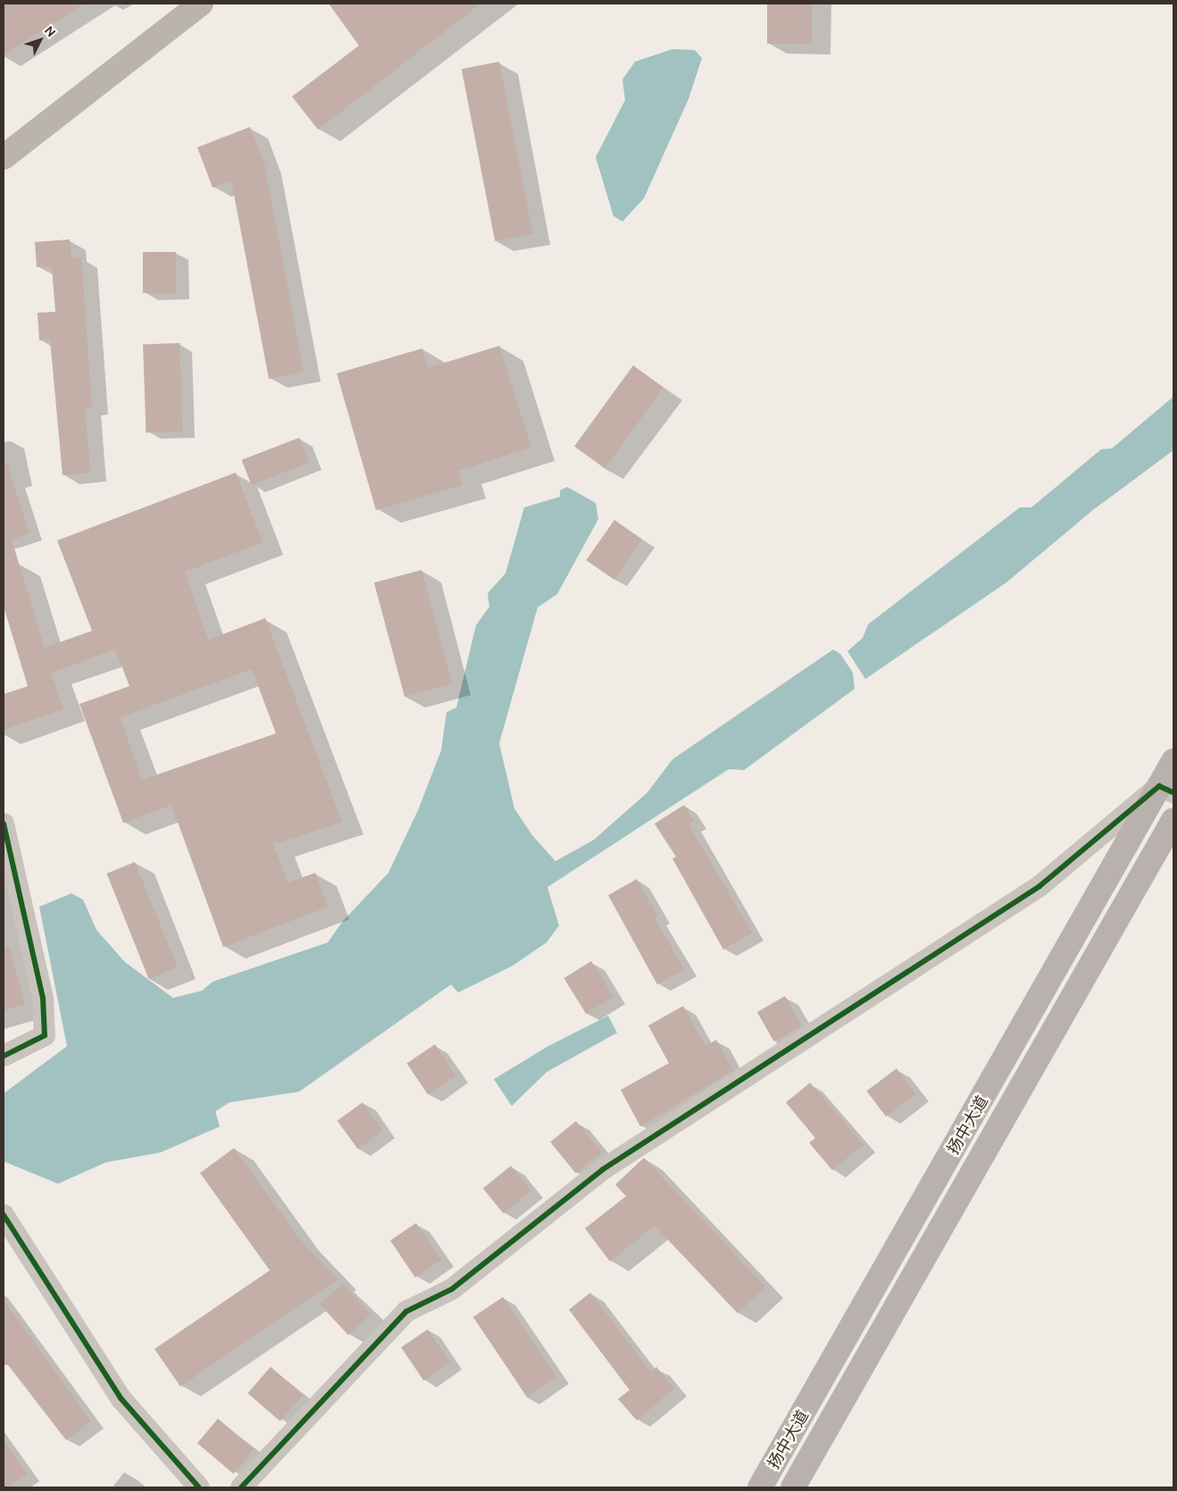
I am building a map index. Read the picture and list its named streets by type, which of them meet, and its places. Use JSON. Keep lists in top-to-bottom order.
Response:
{
  "streets": {
    "main road": ["扬中大道"]
  },
  "north": "top right"
}
